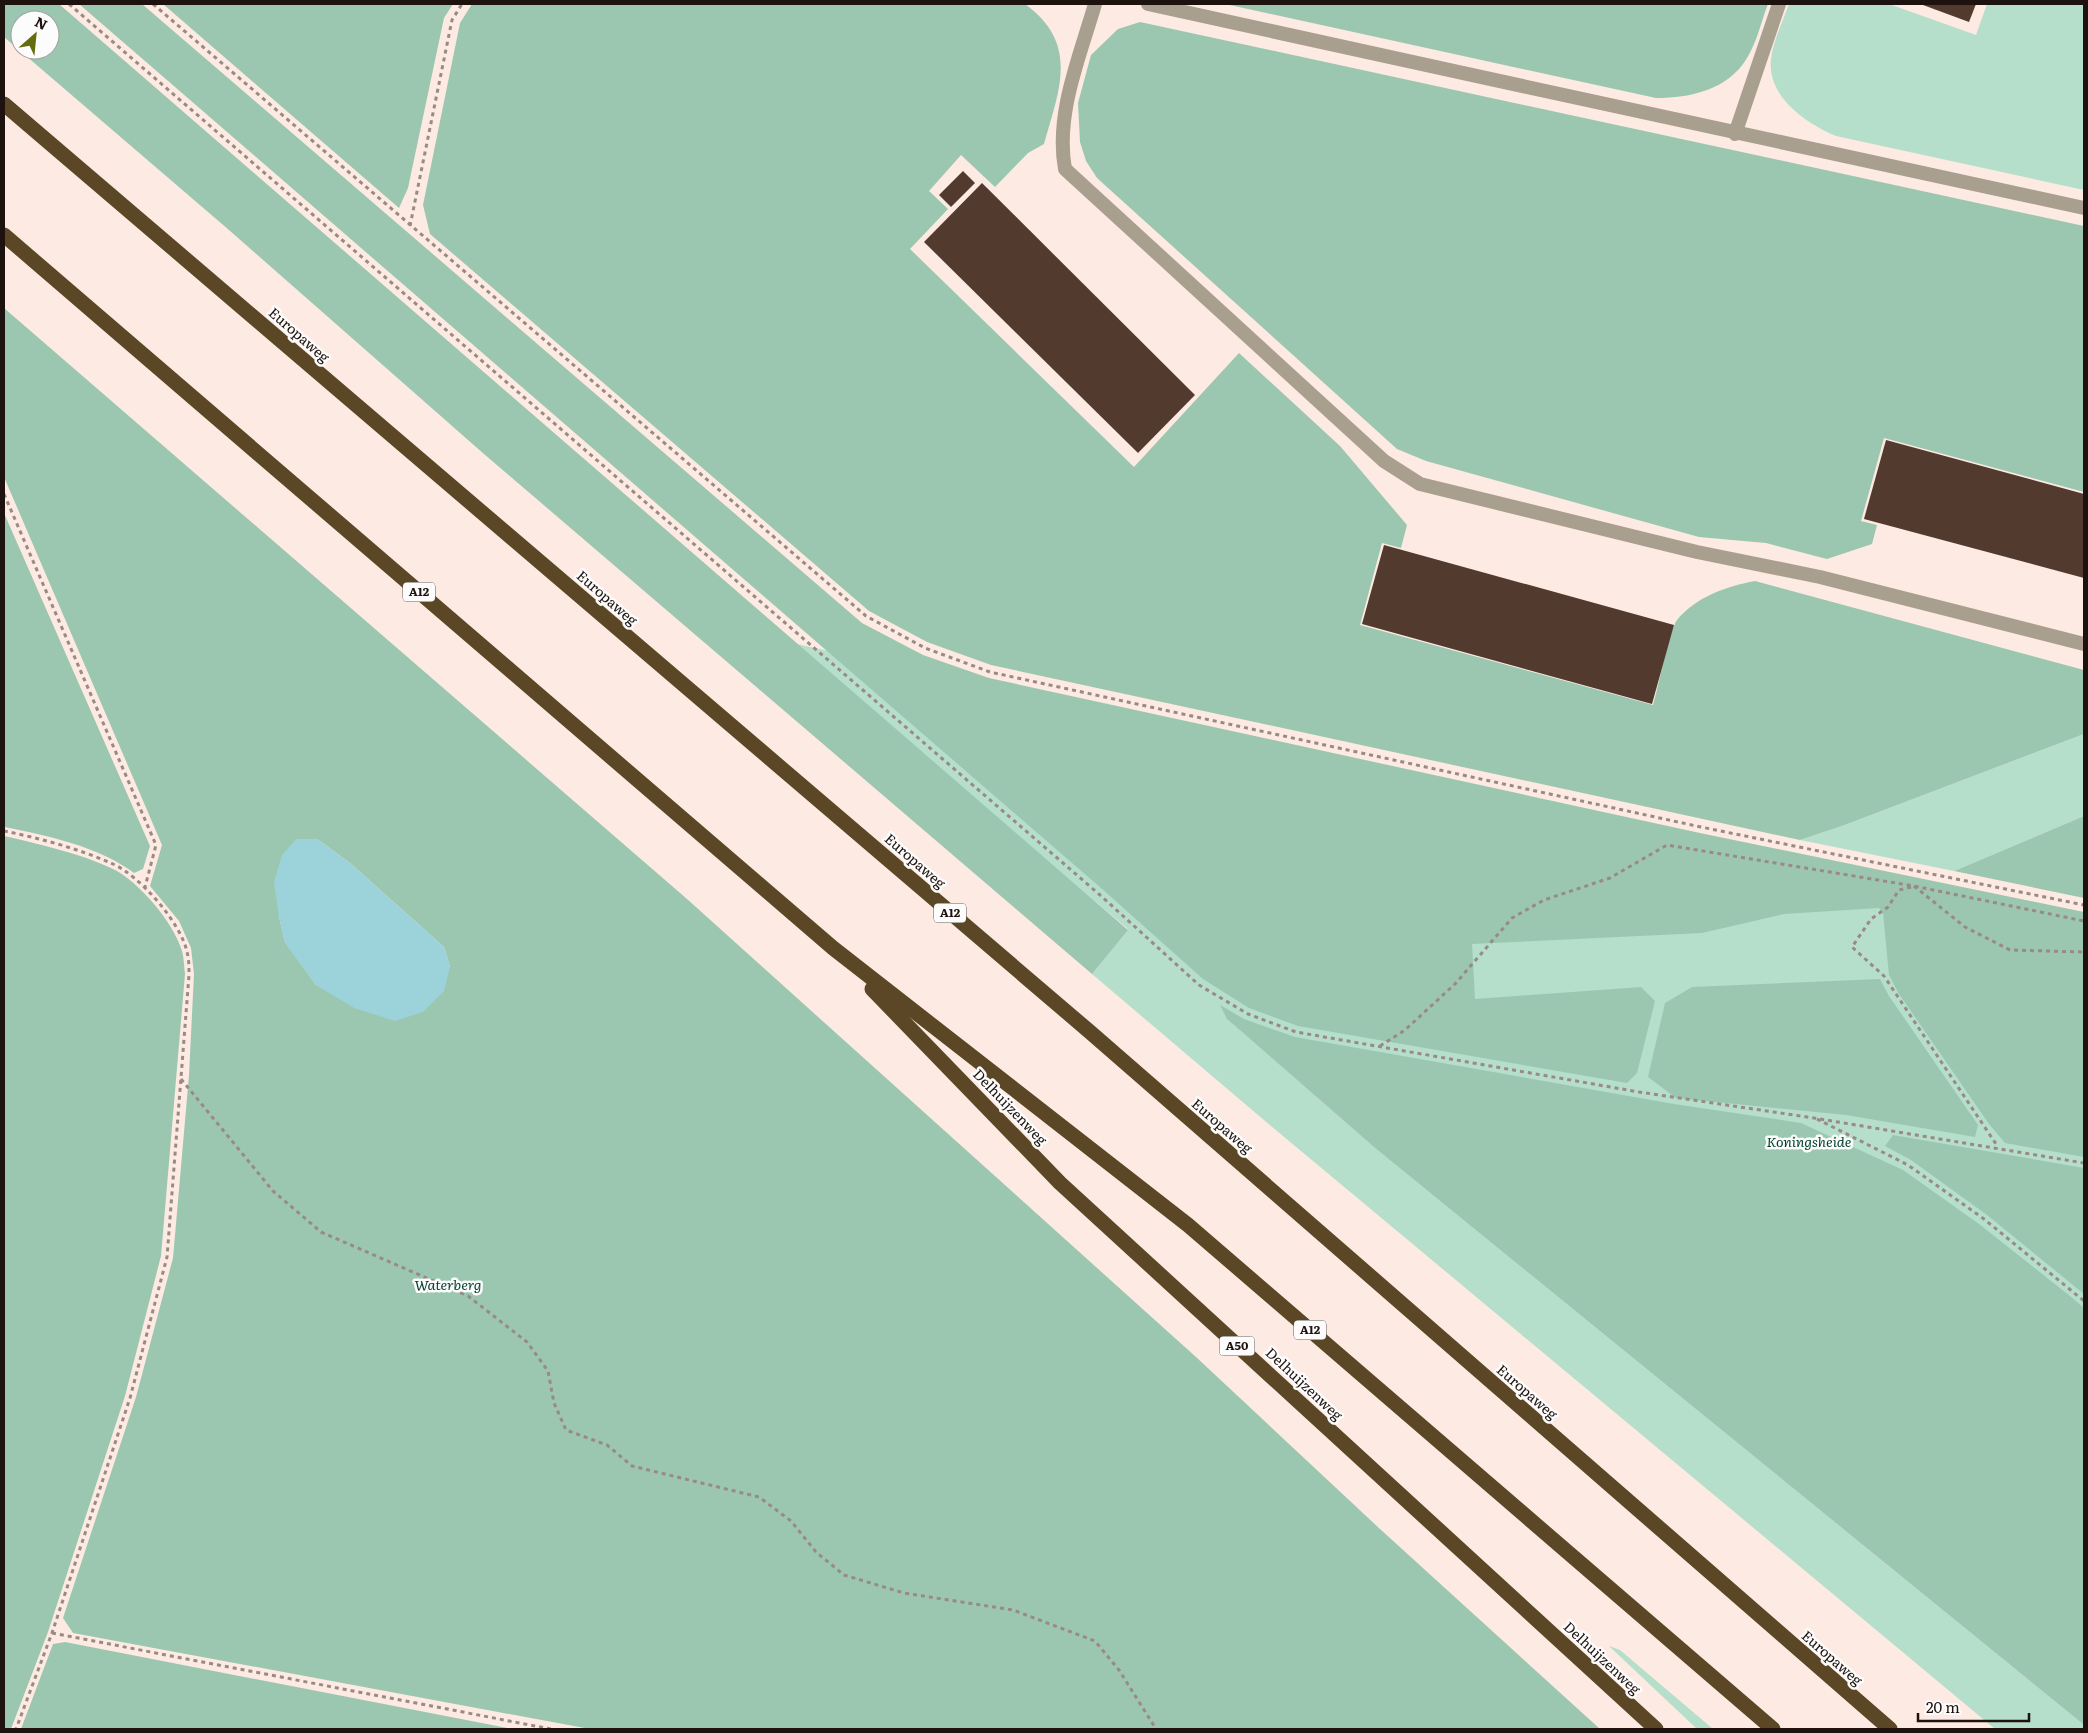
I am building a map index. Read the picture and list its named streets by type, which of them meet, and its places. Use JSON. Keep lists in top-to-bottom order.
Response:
{
  "streets": {
    "highway": [
      "Europaweg",
      "A12",
      "Delhuijzenweg",
      "A50"
    ]
  },
  "crossings": [
    ["A12", "Delhuijzenweg"]
  ],
  "parks": ["Koningsheide", "Waterberg"],
  "scale_bar": "20 m",
  "north": "top right"
}
